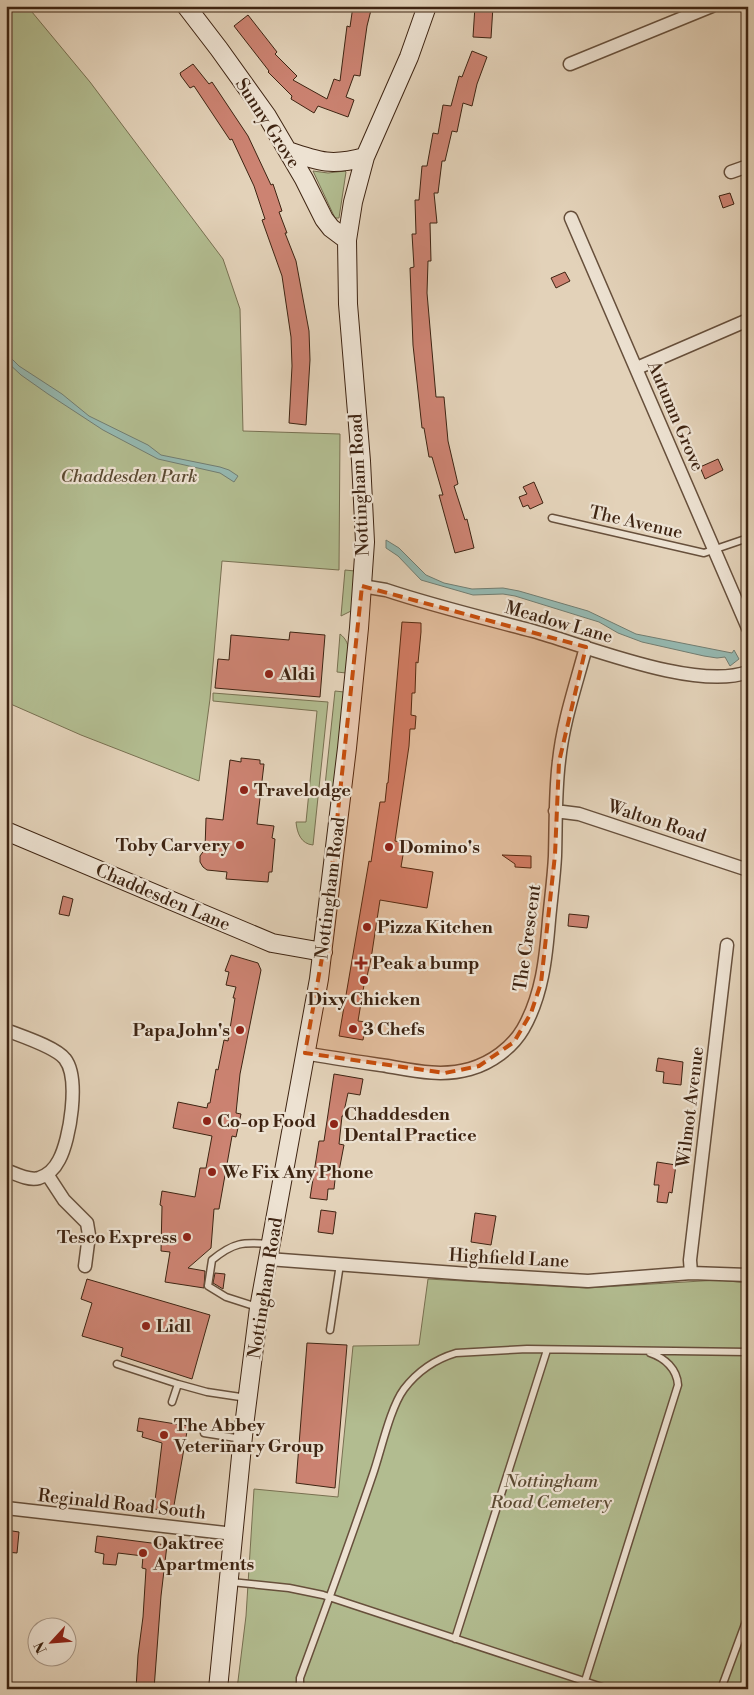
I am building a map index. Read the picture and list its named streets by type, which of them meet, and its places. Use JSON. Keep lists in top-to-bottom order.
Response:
{
  "streets": {
    "street": [
      "Sunny Grove",
      "Autumn Grove",
      "Nottingham Road",
      "Meadow Lane",
      "Walton Road",
      "Chaddesden Lane",
      "The Crescent",
      "Wilmot Avenue",
      "Highfield Lane",
      "Reginald Road South"
    ],
    "lane": ["The Avenue"]
  },
  "crossings": [
    ["Sunny Grove", "Nottingham Road"],
    ["Autumn Grove", "The Avenue"],
    ["Nottingham Road", "Meadow Lane"],
    ["Nottingham Road", "Chaddesden Lane"],
    ["Nottingham Road", "The Crescent"],
    ["Nottingham Road", "Highfield Lane"],
    ["Nottingham Road", "Reginald Road South"],
    ["Meadow Lane", "The Crescent"],
    ["Walton Road", "The Crescent"],
    ["Wilmot Avenue", "Highfield Lane"]
  ],
  "parks": ["Chaddesden Park", "Nottingham Road Cemetery"],
  "places": {
    "other": [
      "Aldi",
      "Travelodge",
      "Toby Carvery",
      "Domino's",
      "Pizza Kitchen",
      "Dixy Chicken",
      "3 Chefs",
      "Papa John's",
      "Co-op Food",
      "Chaddesden Dental Practice",
      "We Fix Any Phone",
      "Tesco Express",
      "Lidl",
      "The Abbey Veterinary Group",
      "Oaktree Apartments"
    ],
    "health": ["Peak a bump"]
  },
  "north": "bottom left"
}
